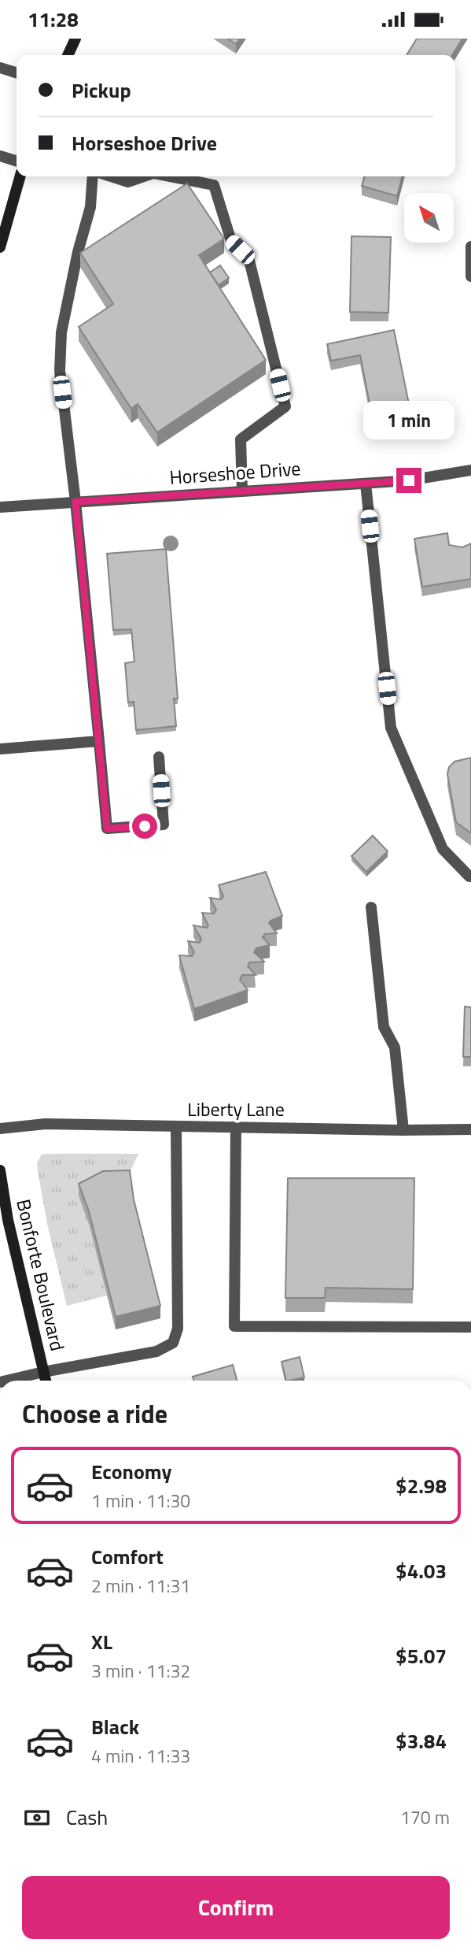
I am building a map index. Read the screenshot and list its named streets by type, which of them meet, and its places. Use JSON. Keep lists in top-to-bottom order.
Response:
{
  "streets": {
    "main road": ["Bonforte Boulevard"],
    "street": ["Horseshoe Drive", "Liberty Lane"]
  },
  "north": "top left",
  "page": {
    "status": "11:28",
    "banner": ["Pickup", "Horseshoe Drive"],
    "bubble": "1 min",
    "heading": "Choose a ride",
    "list": [
      {
        "name": "Economy",
        "note": "1 min · 11:30",
        "value": "$2.98"
      },
      {
        "name": "Comfort",
        "note": "2 min · 11:31",
        "value": "$4.03"
      },
      {
        "name": "XL",
        "note": "3 min · 11:32",
        "value": "$5.07"
      },
      {
        "name": "Black",
        "note": "4 min · 11:33",
        "value": "$3.84"
      }
    ],
    "pay": ["Cash", "170 m"],
    "buttons": "Confirm"
  }
}
